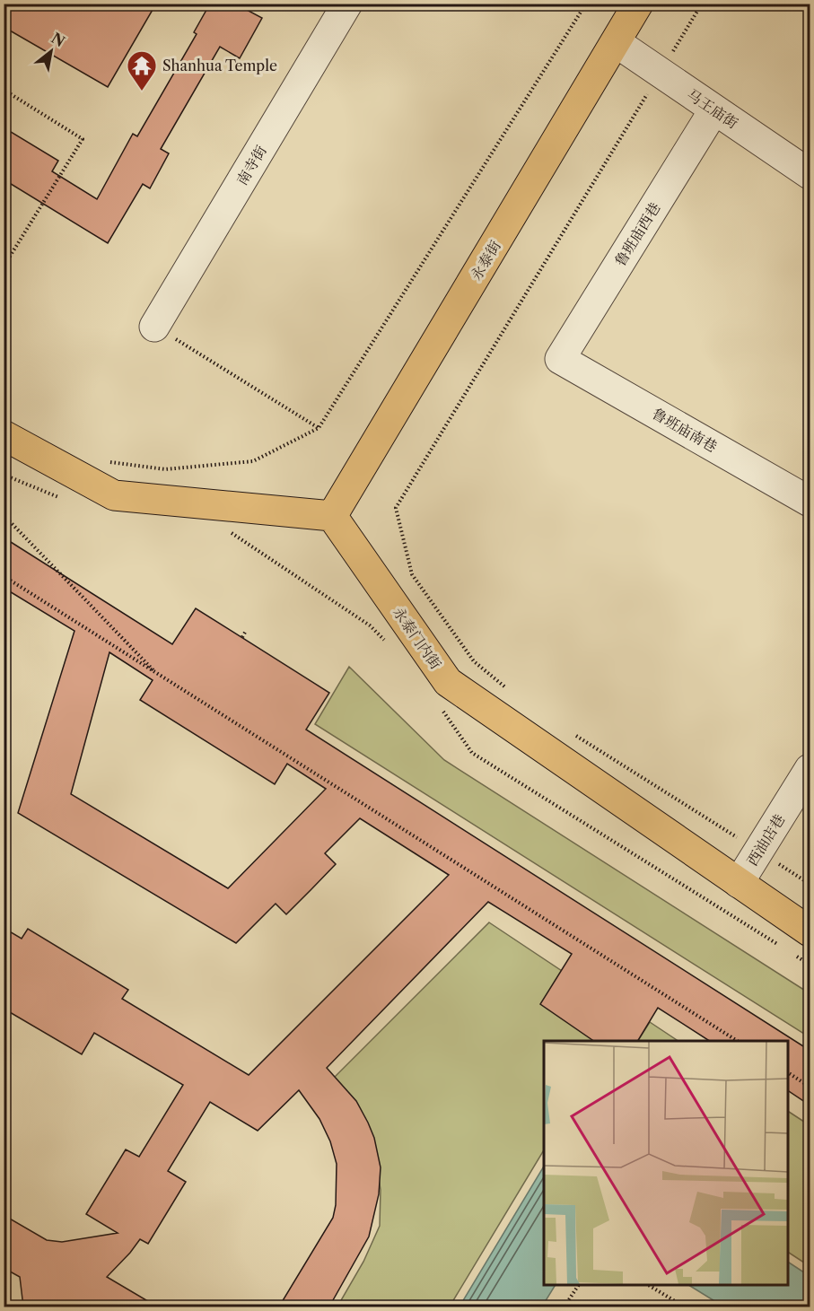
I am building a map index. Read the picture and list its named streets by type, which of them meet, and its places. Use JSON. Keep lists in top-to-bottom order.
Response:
{
  "streets": {
    "main road": ["永泰街", "永泰门内街"],
    "street": [
      "马王庙街",
      "南寺街",
      "鲁班庙西巷",
      "鲁班庙南巷",
      "西油店巷"
    ]
  },
  "crossings": [
    ["马王庙街", "鲁班庙西巷"],
    ["马王庙街", "永泰街"],
    ["鲁班庙西巷", "鲁班庙南巷"],
    ["永泰街", "永泰门内街"],
    ["永泰门内街", "西油店巷"]
  ],
  "places": {
    "temple": ["Shanhua Temple"]
  },
  "north": "top right"
}
